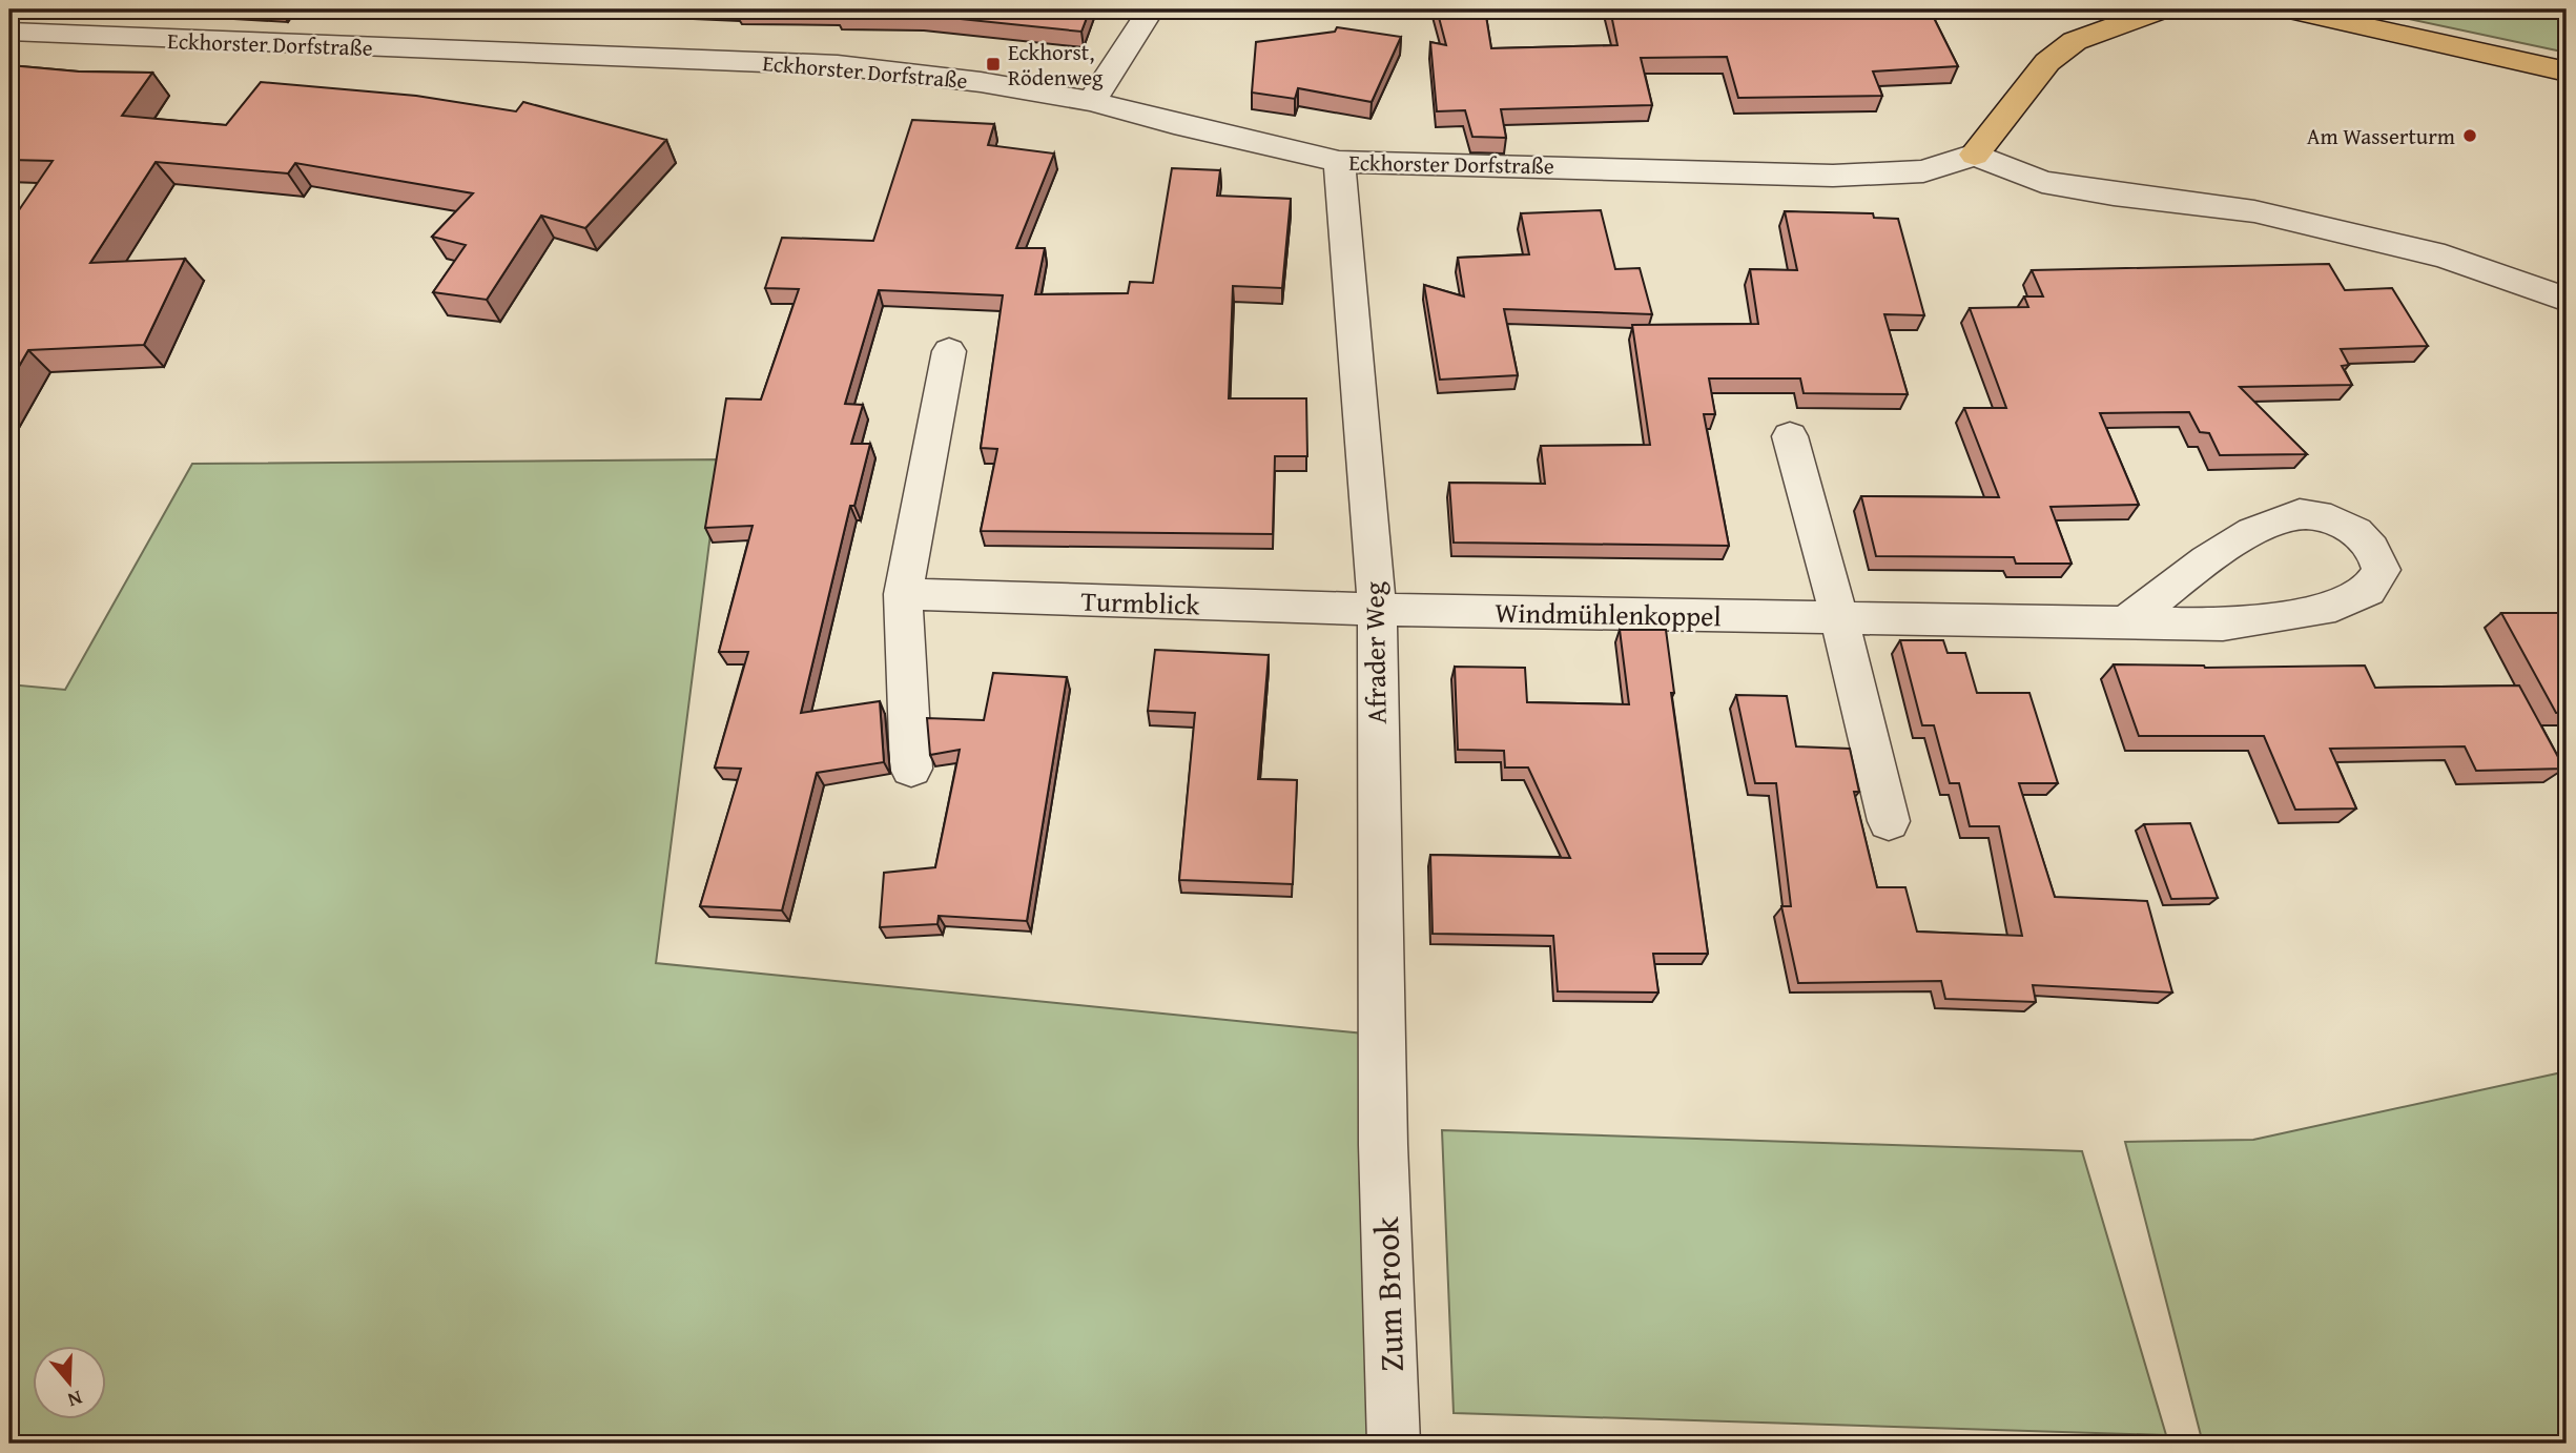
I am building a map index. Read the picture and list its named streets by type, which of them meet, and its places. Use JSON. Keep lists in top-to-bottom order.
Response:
{
  "streets": {
    "street": [
      "Eckhorster Dorfstraße",
      "Turmblick",
      "Windmühlenkoppel",
      "Afrader Weg",
      "Zum Brook"
    ]
  },
  "crossings": [
    ["Eckhorster Dorfstraße", "Afrader Weg"],
    ["Turmblick", "Windmühlenkoppel"],
    ["Turmblick", "Afrader Weg"],
    ["Windmühlenkoppel", "Afrader Weg"],
    ["Afrader Weg", "Zum Brook"]
  ],
  "places": {
    "transit": ["Eckhorst, Rödenweg"],
    "other": ["Am Wasserturm"]
  },
  "north": "bottom"
}
